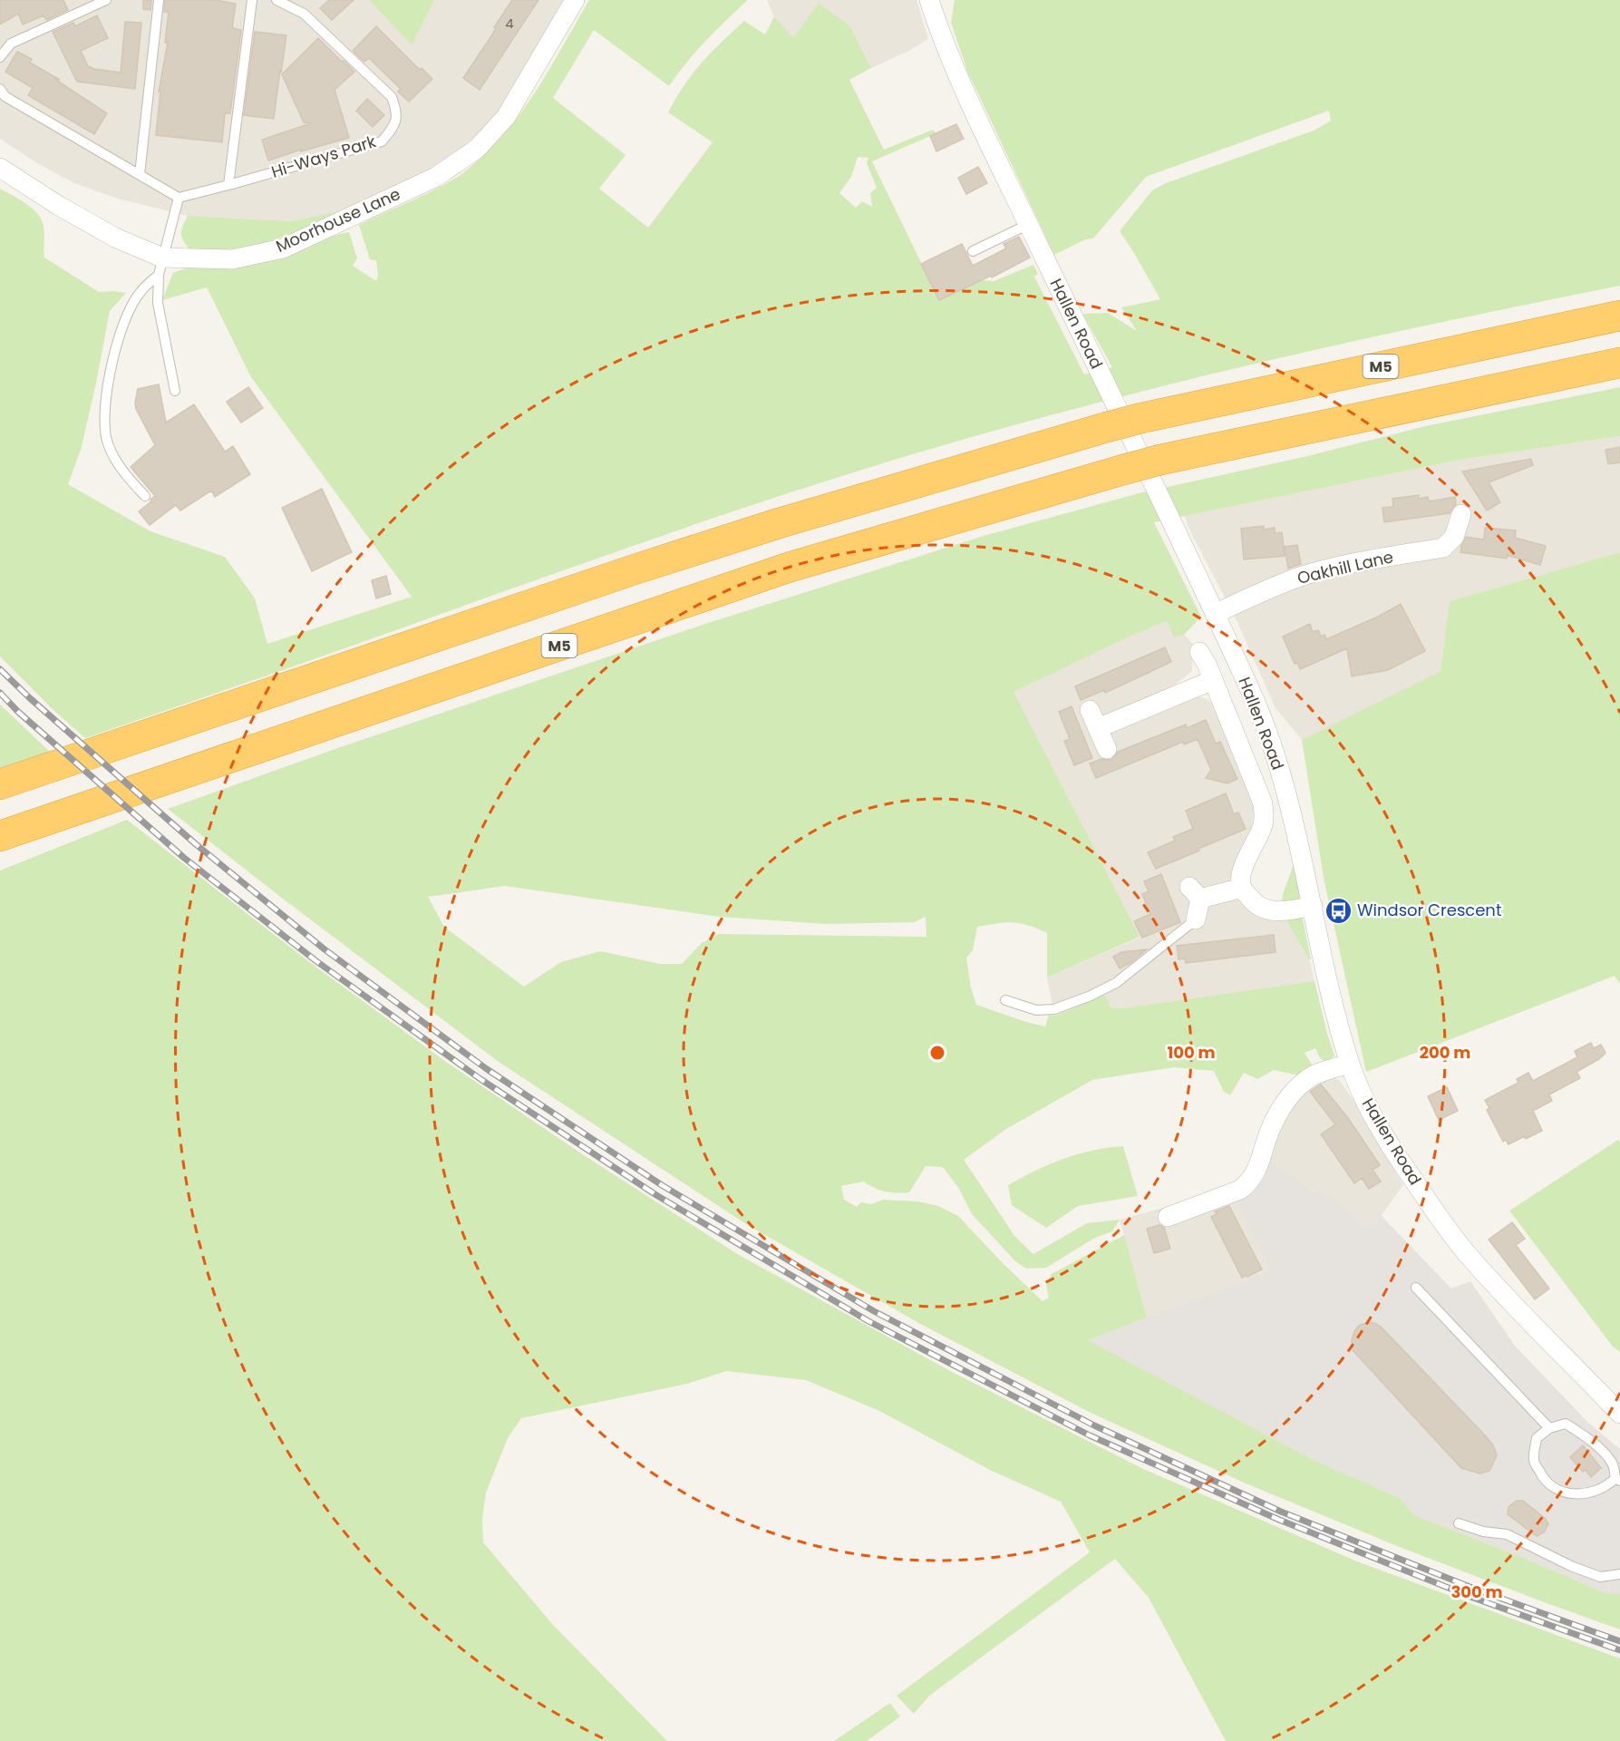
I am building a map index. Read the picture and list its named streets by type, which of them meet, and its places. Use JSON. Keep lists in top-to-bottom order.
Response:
{
  "streets": {
    "highway": ["M5"],
    "street": ["Moorhouse Lane", "Hallen Road", "Oakhill Lane"],
    "lane": ["Hi-Ways Park"]
  },
  "crossings": [
    ["Hallen Road", "Oakhill Lane"]
  ],
  "places": {
    "bus stop": ["Windsor Crescent"]
  },
  "house_numbers": ["4"],
  "rings": ["100 m", "200 m", "300 m"]
}
